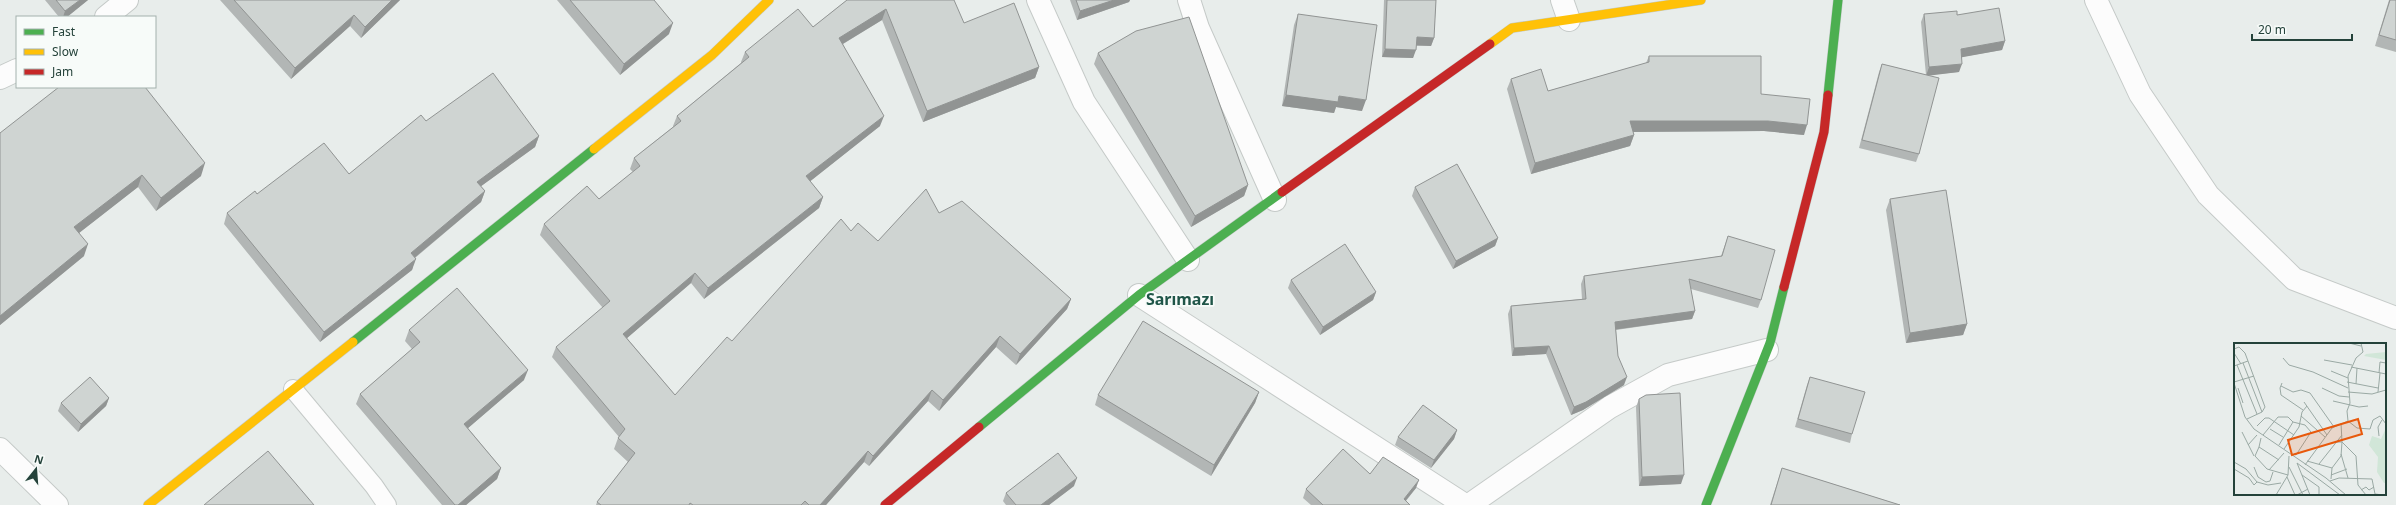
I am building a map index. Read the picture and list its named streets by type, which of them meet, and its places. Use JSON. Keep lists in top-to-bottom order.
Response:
{
  "districts": ["Sarımazı"],
  "legend": ["Fast", "Slow", "Jam"],
  "scale_bar": "20 m",
  "north": "top"
}
